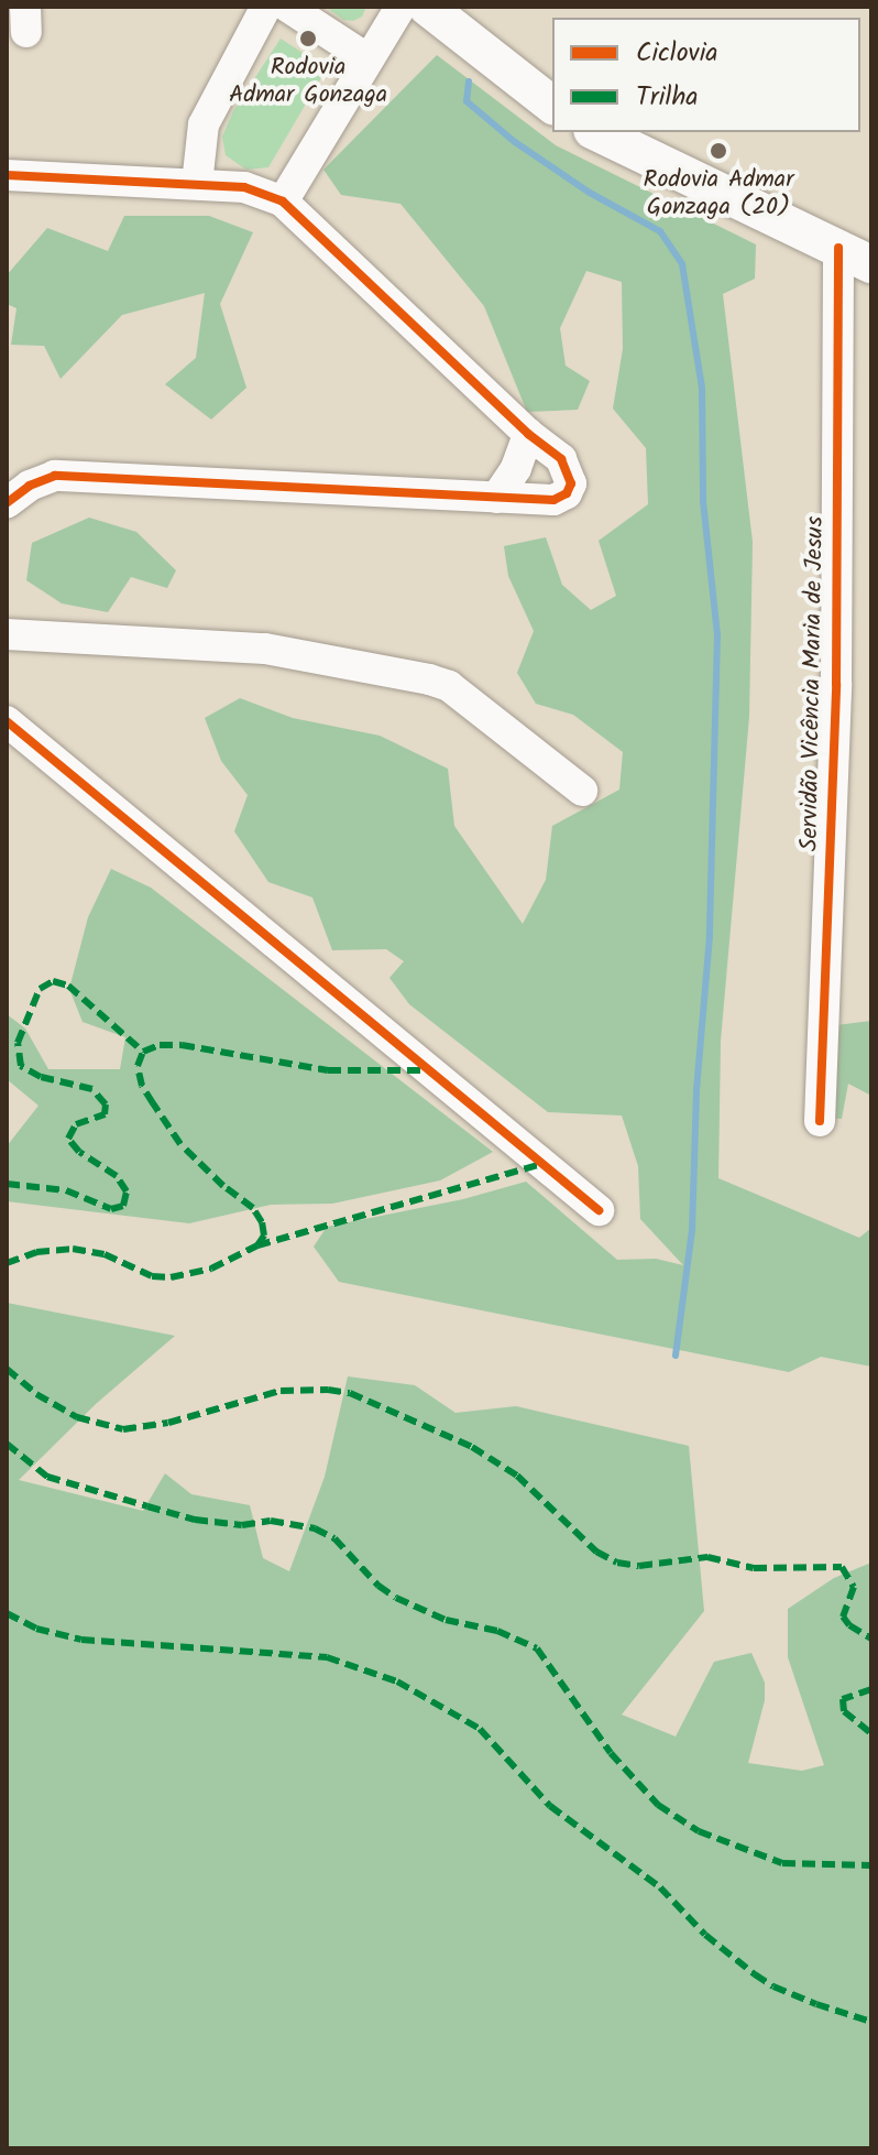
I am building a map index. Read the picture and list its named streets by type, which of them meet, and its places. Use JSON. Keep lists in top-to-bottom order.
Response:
{
  "streets": {
    "street": ["Servidão Vicência Maria de Jesus"]
  },
  "places": ["Rodovia Admar Gonzaga", "Rodovia Admar Gonzaga (20)"],
  "legend": ["Ciclovia", "Trilha"]
}
